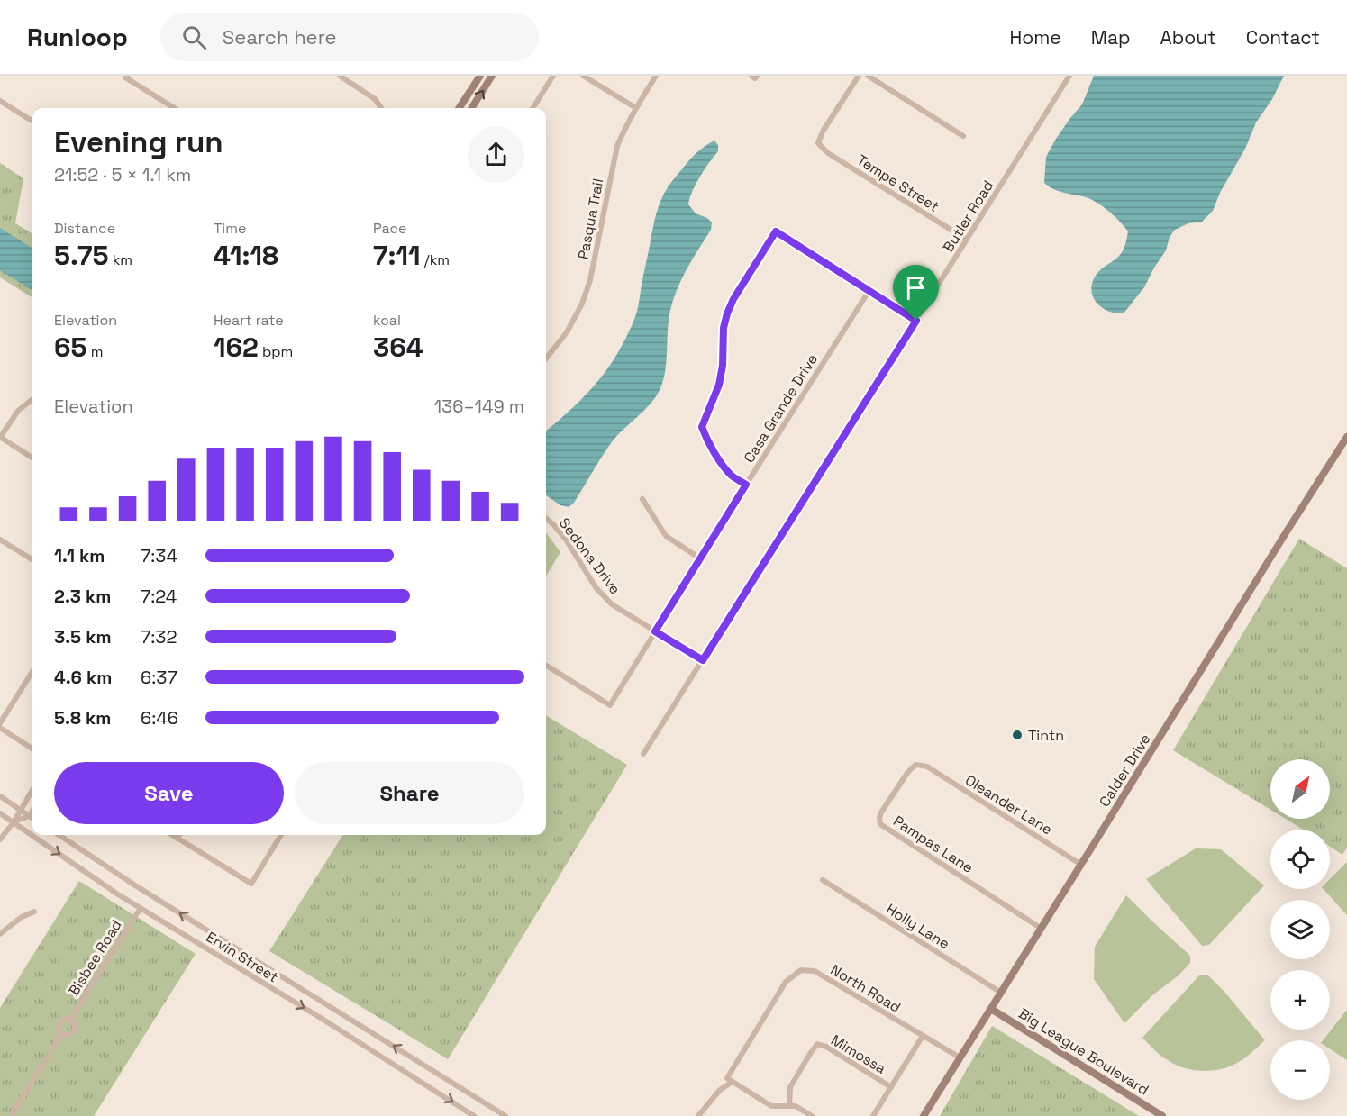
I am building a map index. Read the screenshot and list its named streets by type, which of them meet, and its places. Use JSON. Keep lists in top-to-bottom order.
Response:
{
  "streets": {
    "street": [
      "Tempe Street",
      "Butler Road",
      "Pasqua Trail",
      "Casa Grande Drive",
      "Sedona Drive",
      "Calder Drive",
      "Oleander Lane",
      "Pampas Lane",
      "Holly Lane",
      "Ervin Street",
      "Bisbee Road",
      "North Road",
      "Big League Boulevard",
      "Mimossa"
    ]
  },
  "crossings": [
    ["Tempe Street", "Butler Road"],
    ["Butler Road", "Sedona Drive"],
    ["Casa Grande Drive", "Sedona Drive"],
    ["Calder Drive", "Oleander Lane"],
    ["Calder Drive", "Pampas Lane"],
    ["Calder Drive", "Holly Lane"],
    ["Calder Drive", "North Road"],
    ["Calder Drive", "Big League Boulevard"],
    ["Oleander Lane", "Pampas Lane"],
    ["Ervin Street", "Bisbee Road"]
  ],
  "places": ["Tintn"],
  "north": "top right",
  "page": {
    "header": "Runloop",
    "search": "Search here",
    "nav": [
      "Home",
      "Map",
      "About",
      "Contact"
    ],
    "heading": ["Evening run", "21:52 · 5 × 1.1 km"],
    "stats": [
      ["Distance", "5.75 km"],
      ["Time", "41:18"],
      ["Pace", "7:11 /km"],
      ["Elevation", "65 m"],
      ["Heart rate", "162 bpm"],
      ["kcal", "364"]
    ],
    "chart": ["Elevation", "136–149 m"],
    "list": [
      {
        "name": "1.1 km",
        "note": "7:34"
      },
      {
        "name": "2.3 km",
        "note": "7:24"
      },
      {
        "name": "3.5 km",
        "note": "7:32"
      },
      {
        "name": "4.6 km",
        "note": "6:37"
      },
      {
        "name": "5.8 km",
        "note": "6:46"
      }
    ],
    "buttons": ["Save", "Share"],
    "map_buttons": ["+", "−"]
  }
}
